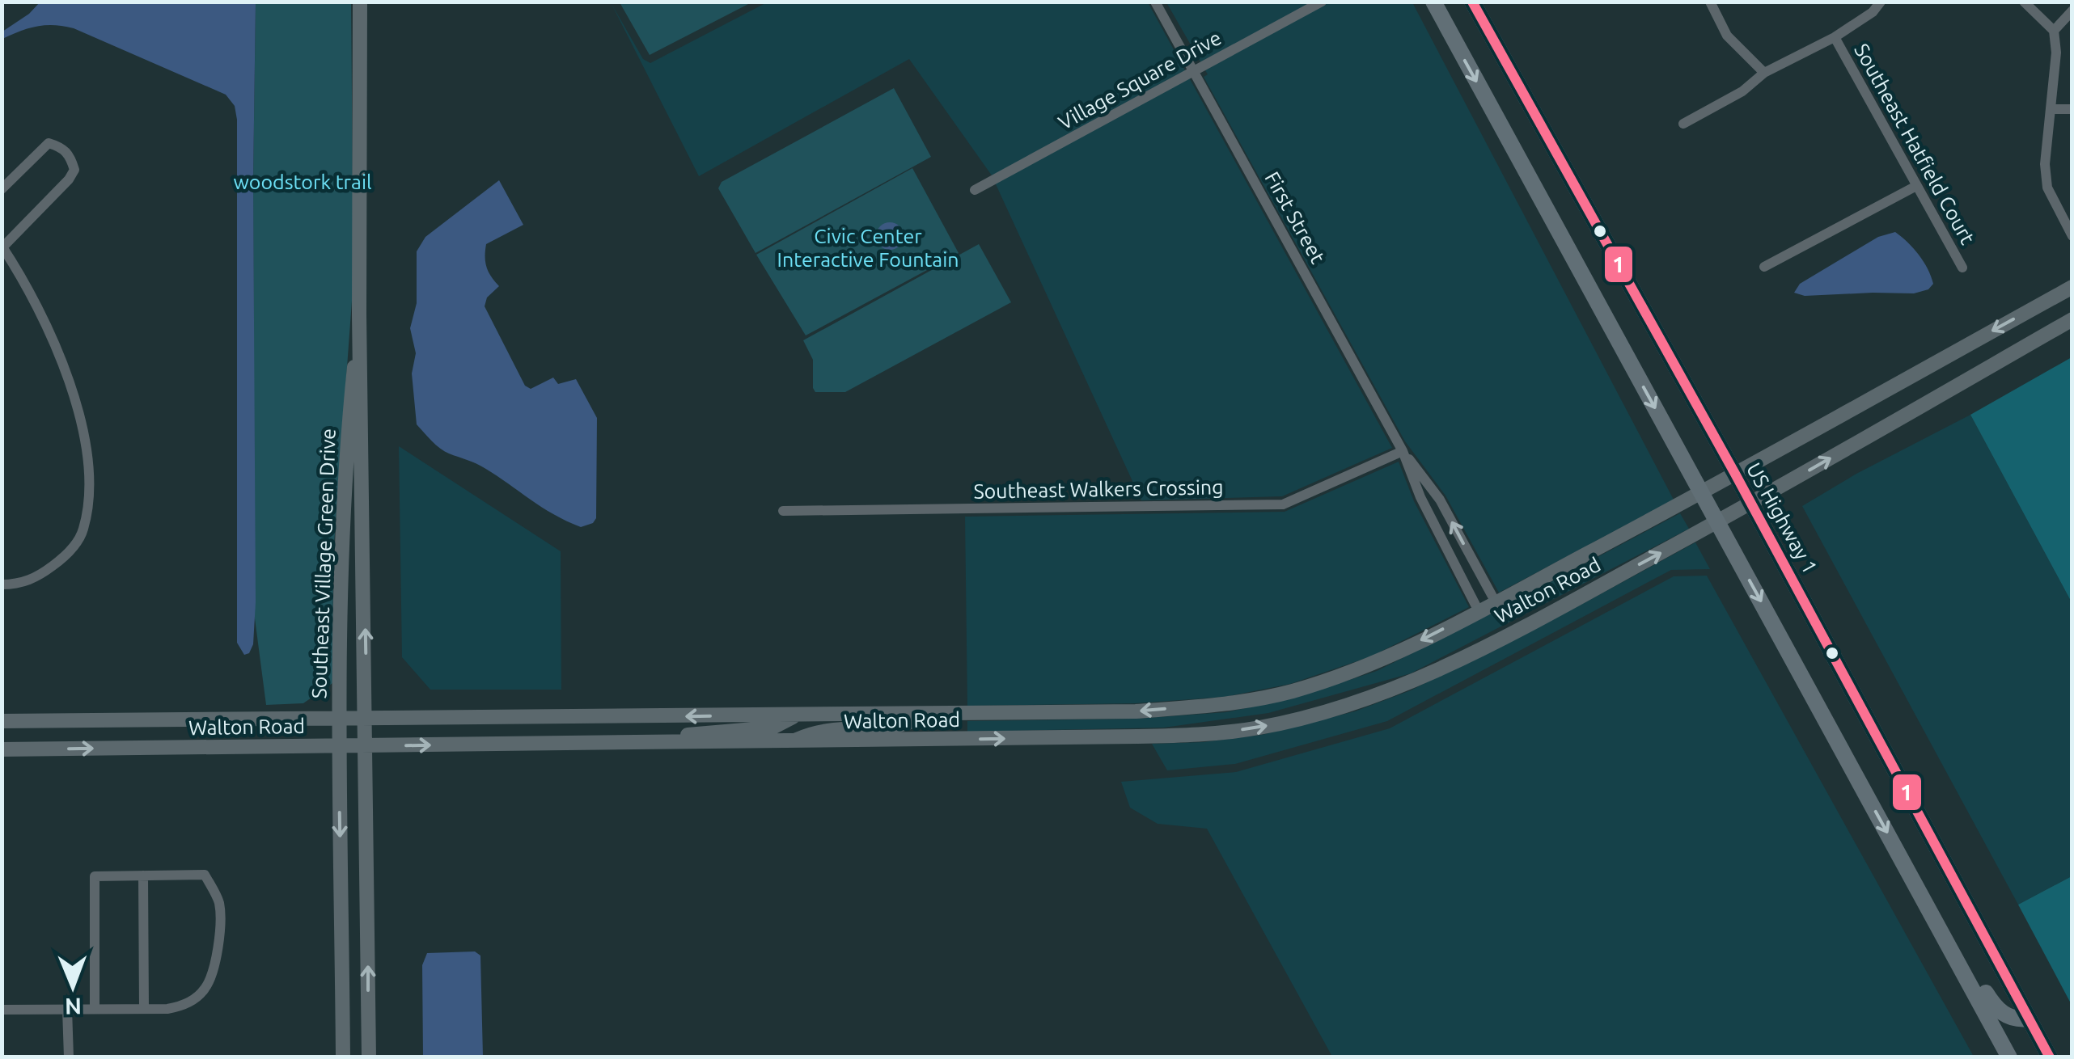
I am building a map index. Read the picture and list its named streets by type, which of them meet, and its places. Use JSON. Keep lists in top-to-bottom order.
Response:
{
  "streets": {
    "main road": ["US Highway 1", "Southeast Village Green Drive", "Walton Road"],
    "street": [
      "Village Square Drive",
      "Southeast Hatfield Court",
      "First Street",
      "Southeast Walkers Crossing"
    ]
  },
  "crossings": [
    ["Village Square Drive", "First Street"],
    ["First Street", "Southeast Walkers Crossing"],
    ["First Street", "Walton Road"],
    ["US Highway 1", "Walton Road"],
    ["Southeast Village Green Drive", "Walton Road"]
  ],
  "parks": ["woodstork trail", "Civic Center Interactive Fountain"],
  "lines": ["transit line 1"],
  "north": "bottom"
}
